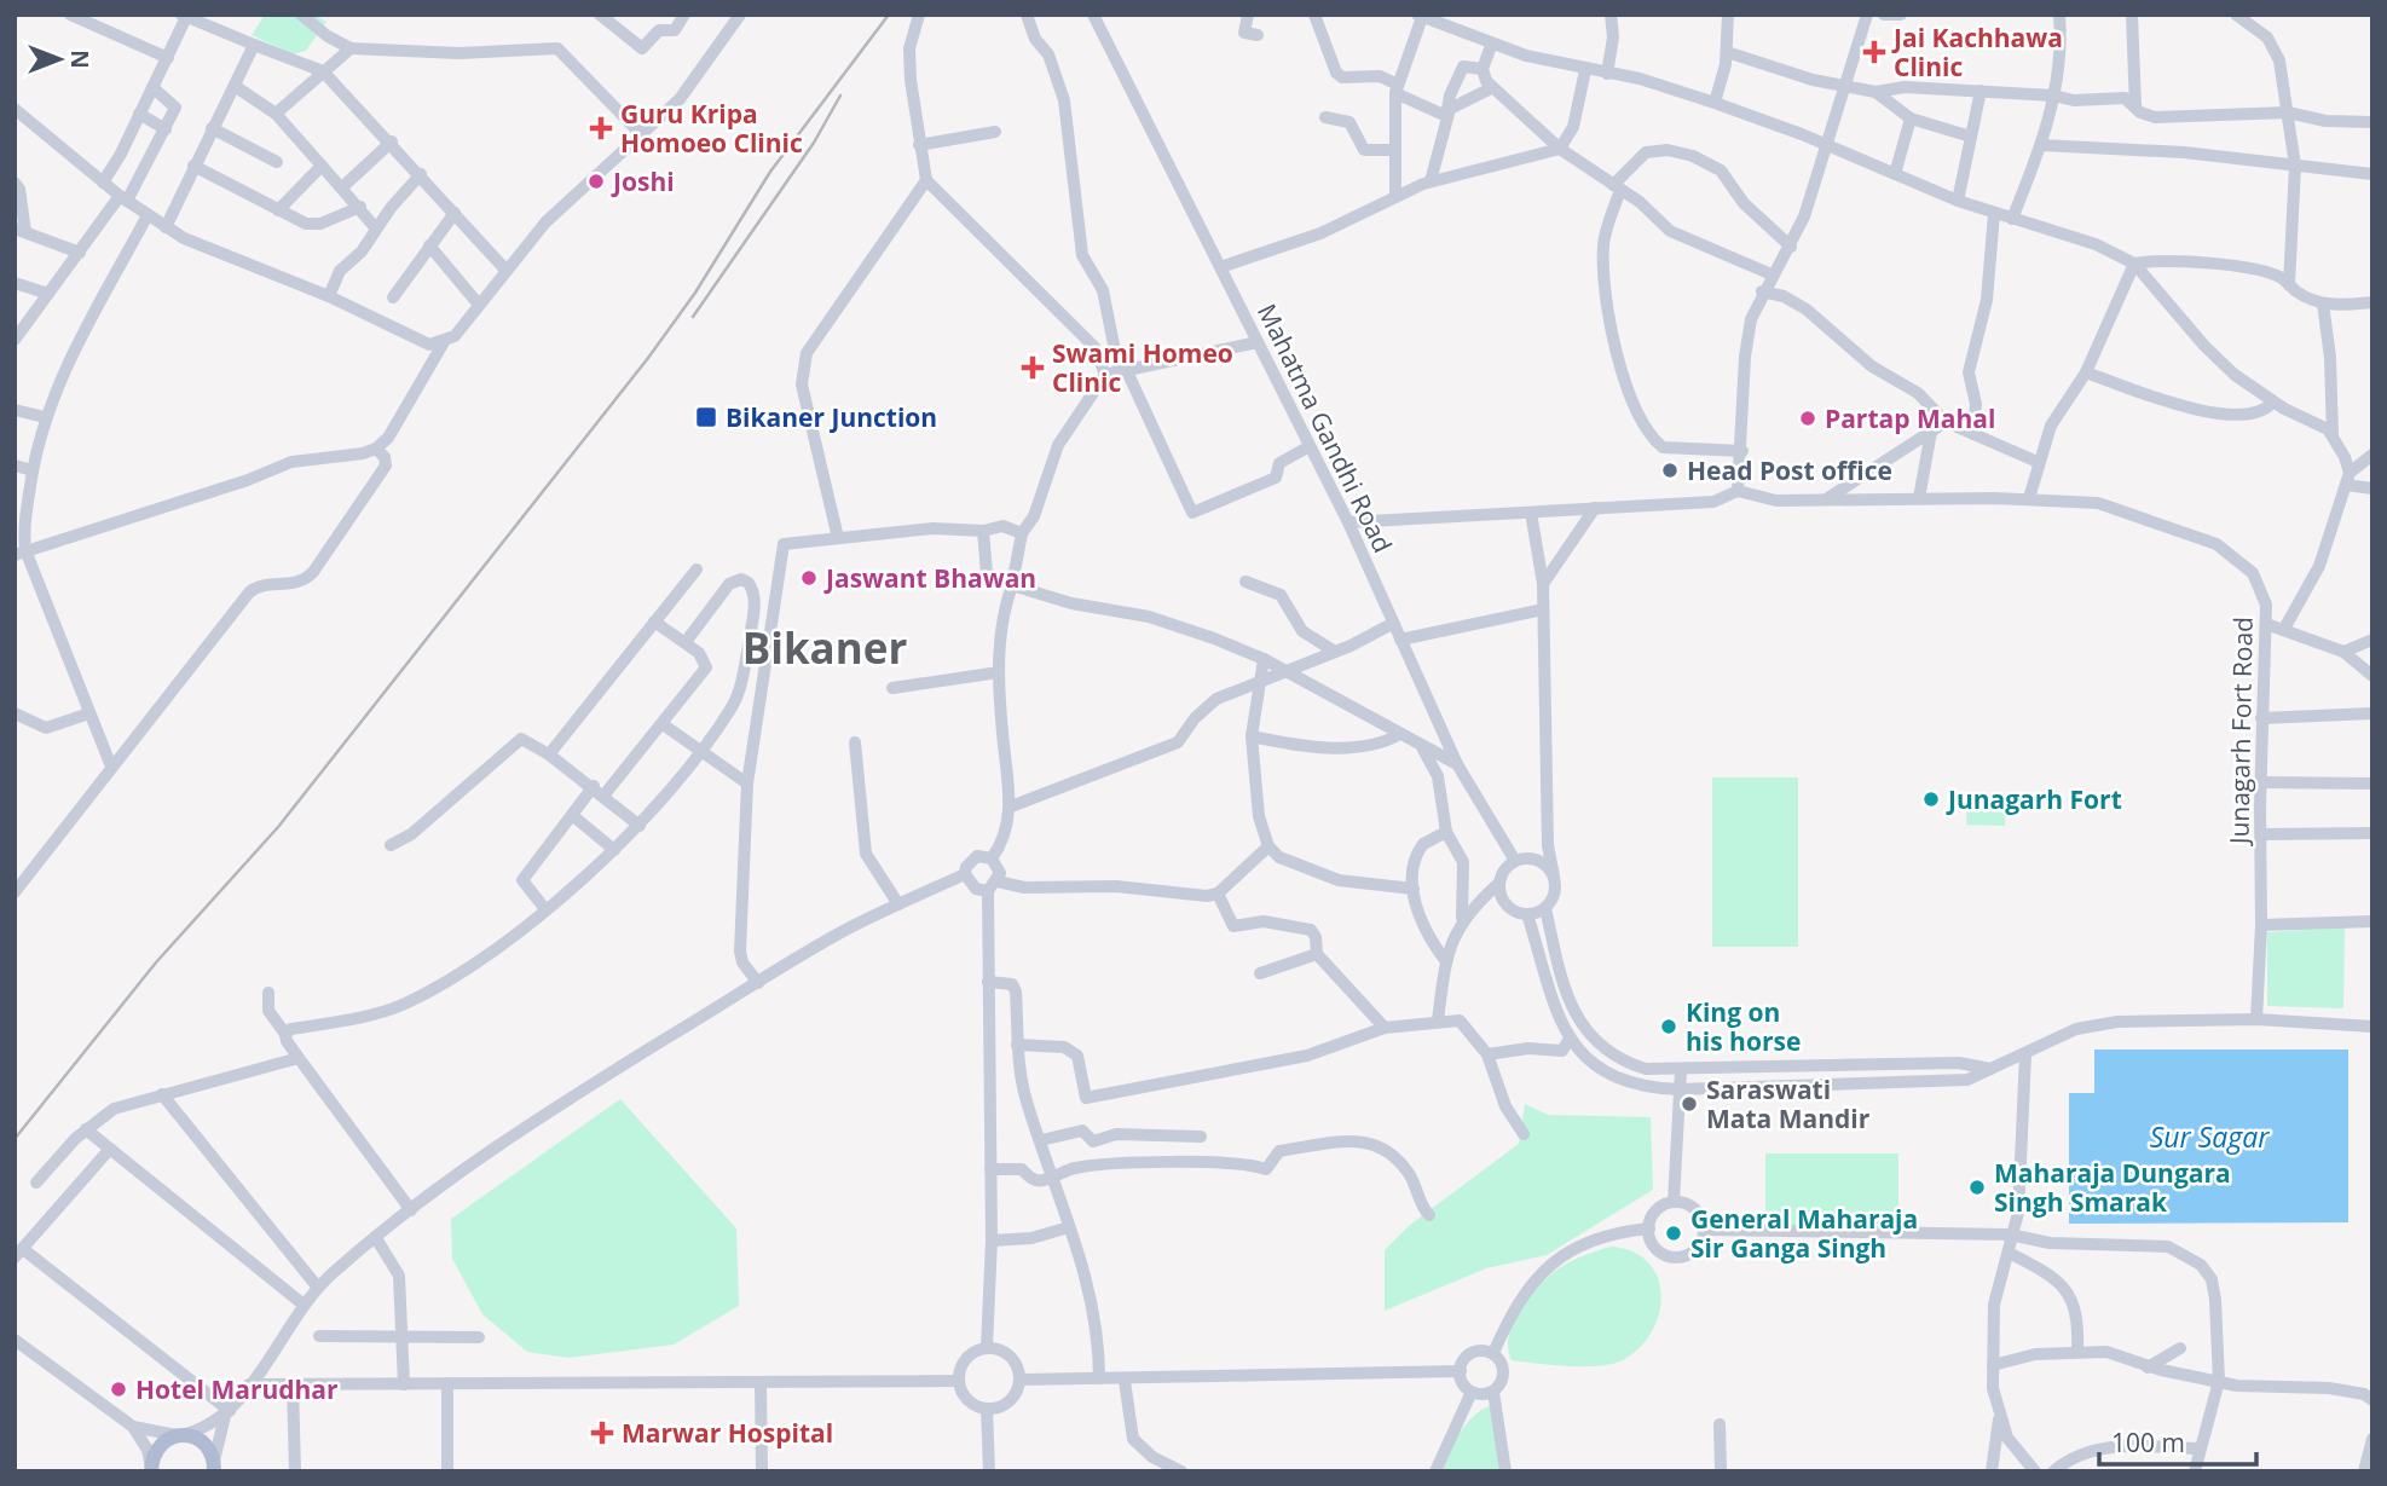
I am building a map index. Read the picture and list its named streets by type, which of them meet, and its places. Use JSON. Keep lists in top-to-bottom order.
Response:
{
  "streets": {
    "street": ["Mahatma Gandhi Road", "Junagarh Fort Road"]
  },
  "districts": ["Bikaner"],
  "water": ["Sur Sagar"],
  "places": {
    "health": [
      "Jai Kachhawa Clinic",
      "Guru Kripa Homoeo Clinic",
      "Swami Homeo Clinic",
      "Marwar Hospital"
    ],
    "other": [
      "Joshi",
      "Partap Mahal",
      "Head Post office",
      "Jaswant Bhawan",
      "Junagarh Fort",
      "King on his horse",
      "Saraswati Mata Mandir",
      "Maharaja Dungara Singh Smarak",
      "General Maharaja Sir Ganga Singh",
      "Hotel Marudhar"
    ],
    "transit": ["Bikaner Junction"]
  },
  "scale_bar": "100 m",
  "north": "right"
}
